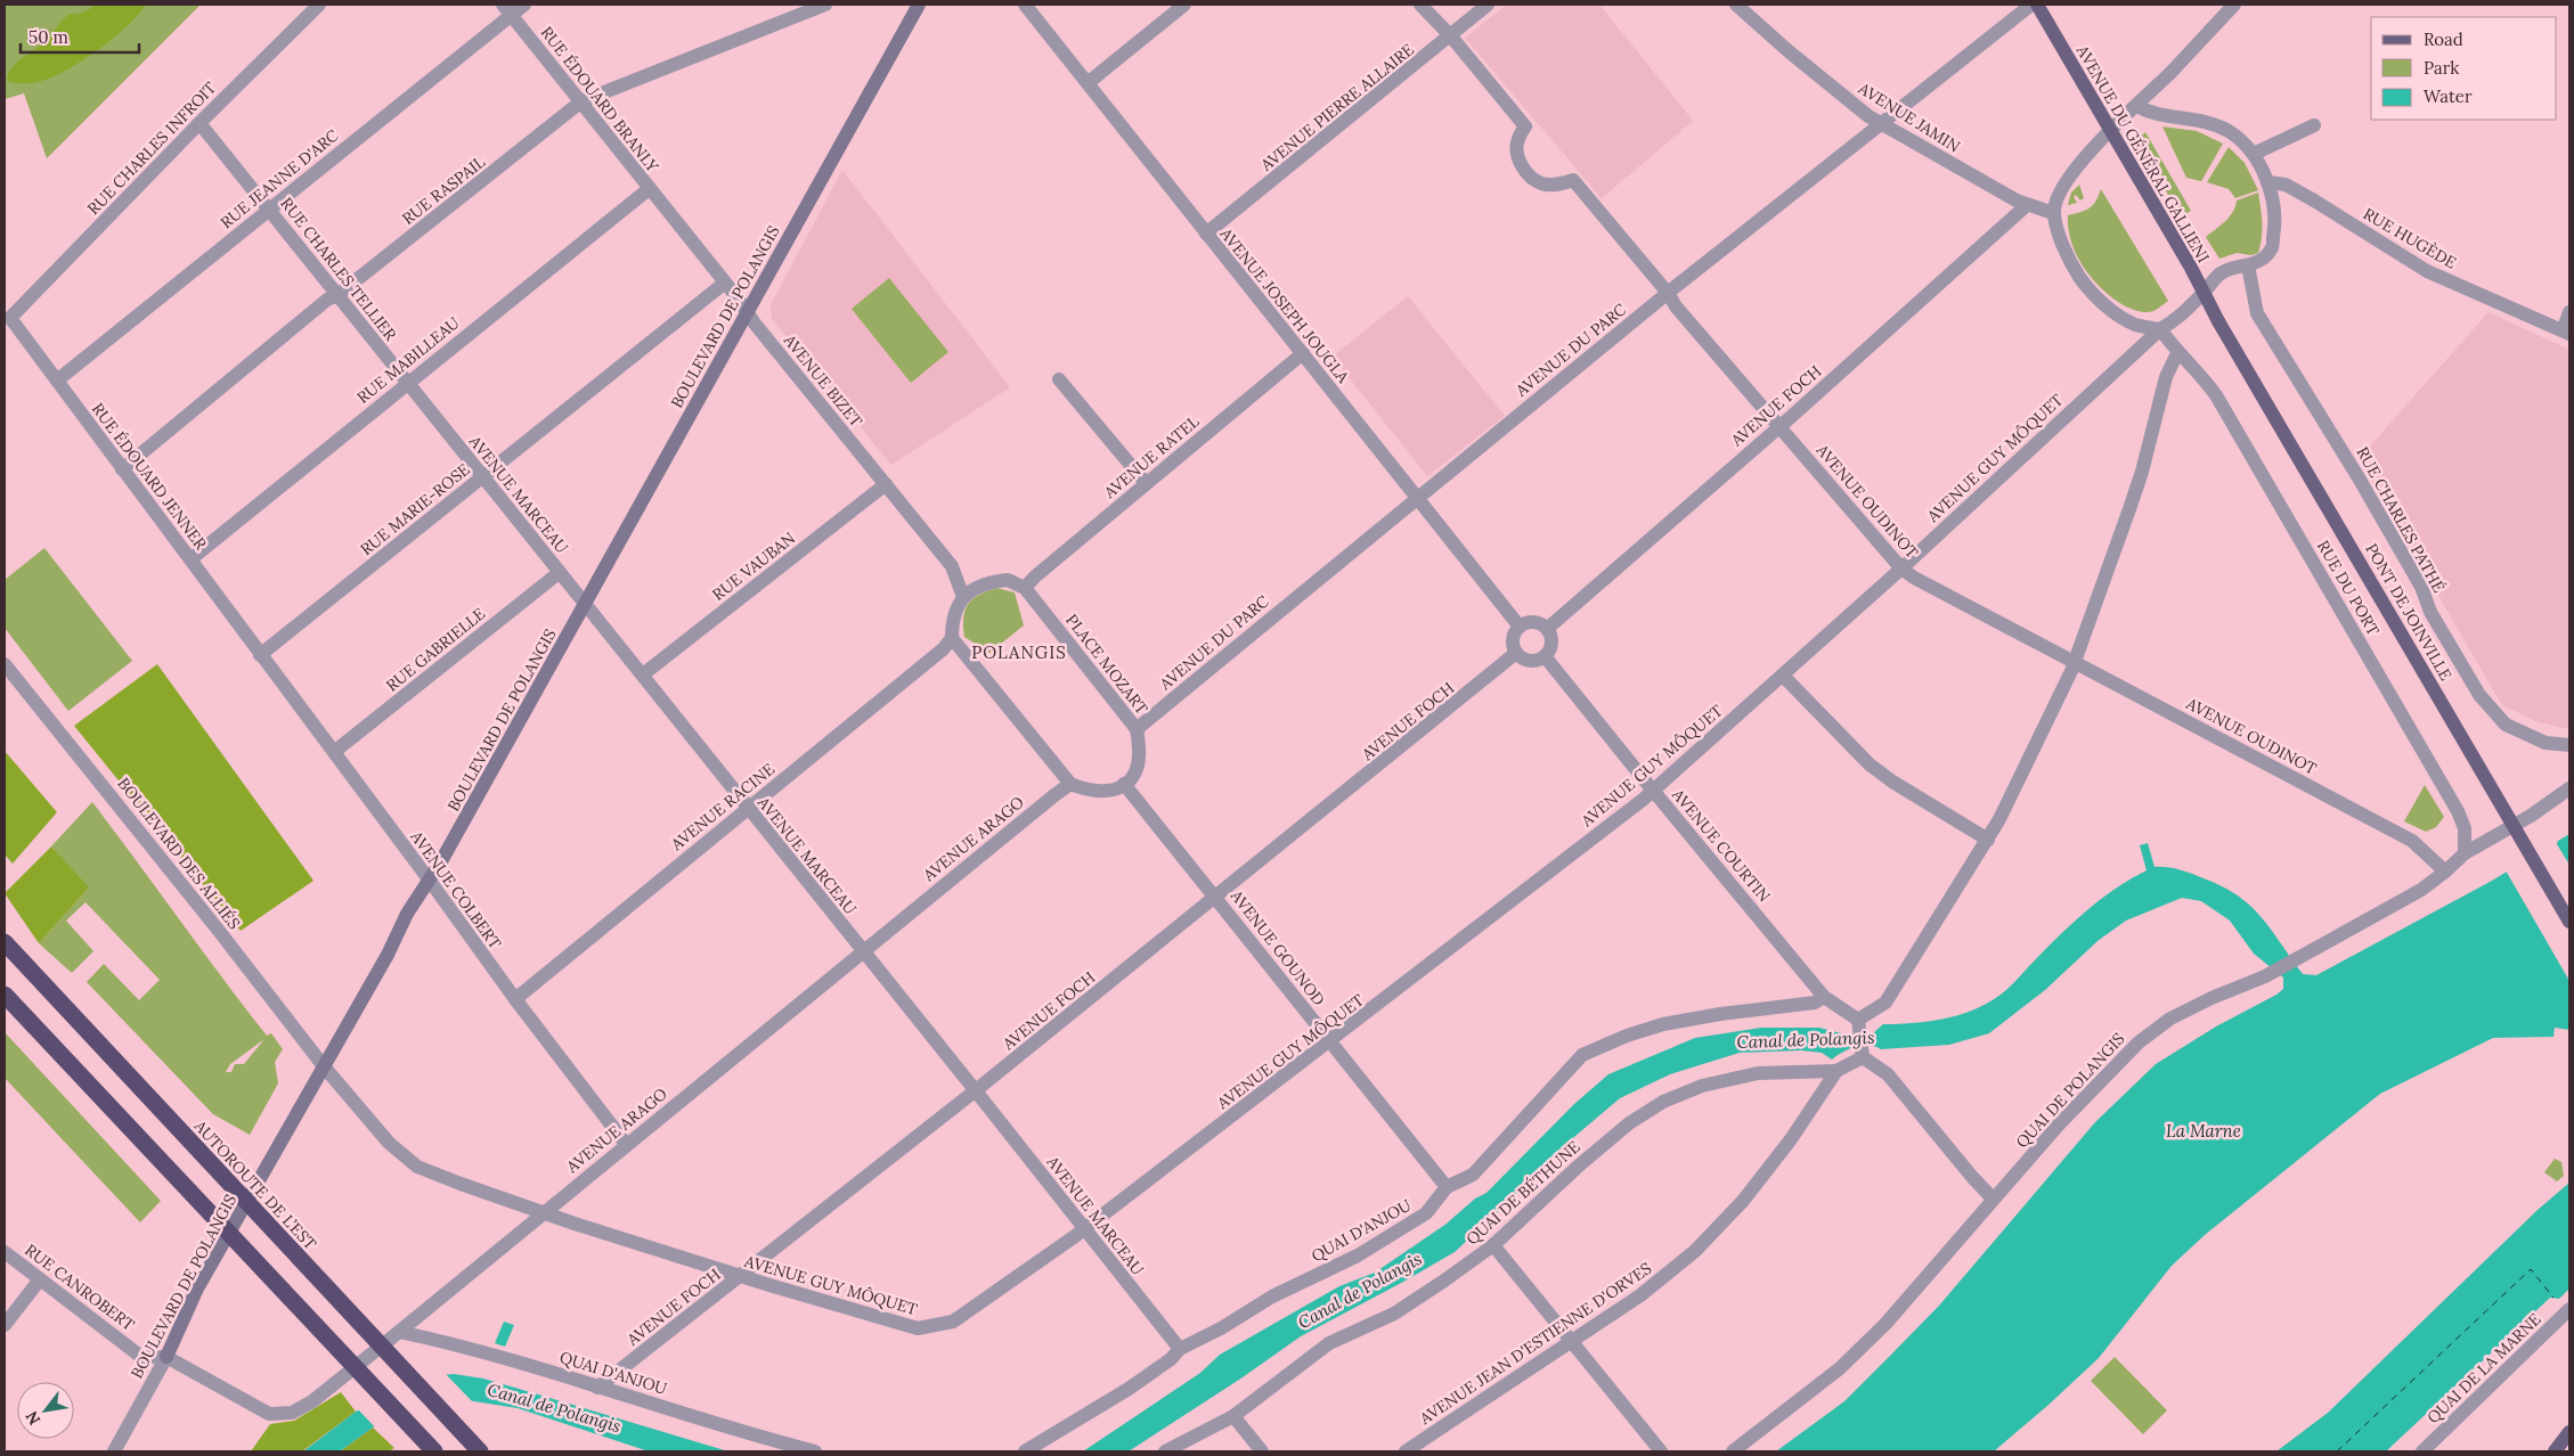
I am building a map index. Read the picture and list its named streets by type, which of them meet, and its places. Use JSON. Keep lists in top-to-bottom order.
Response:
{
  "streets": {
    "highway": ["AUTOROUTE DE L’EST"],
    "main road": ["AVENUE DU GÉNÉRAL GALLIENI", "PONT DE JOINVILLE"],
    "street": [
      "RUE ÉDOUARD BRANLY",
      "AVENUE PIERRE ALLAIRE",
      "AVENUE JAMIN",
      "RUE CHARLES INFROIT",
      "RUE JEANNE D'ARC",
      "RUE RASPAIL",
      "RUE HUGÈDE",
      "RUE CHARLES TELLIER",
      "AVENUE JOSEPH JOUGLA",
      "BOULEVARD DE POLANGIS",
      "AVENUE DU PARC",
      "RUE MABILLEAU",
      "AVENUE BIZET",
      "AVENUE FOCH",
      "AVENUE RATEL",
      "AVENUE GUY MÔQUET",
      "RUE ÉDOUARD JENNER",
      "AVENUE MARCEAU",
      "AVENUE OUDINOT",
      "RUE MARIE-ROSE",
      "RUE CHARLES PATHÉ",
      "RUE VAUBAN",
      "RUE DU PORT",
      "RUE GABRIELLE",
      "PLACE MOZART",
      "AVENUE RACINE",
      "AVENUE ARAGO",
      "AVENUE COURTIN",
      "BOULEVARD DES ALLIÉS",
      "AVENUE COLBERT",
      "AVENUE GOUNOD",
      "QUAI DE POLANGIS",
      "QUAI DE BÉTHUNE",
      "QUAI D'ANJOU",
      "RUE CANROBERT",
      "AVENUE JEAN D'ESTIENNE D'ORVES",
      "QUAI DE LA MARNE"
    ]
  },
  "crossings": [
    ["RUE ÉDOUARD BRANLY", "RUE JEANNE D'ARC"],
    ["RUE ÉDOUARD BRANLY", "RUE RASPAIL"],
    ["RUE ÉDOUARD BRANLY", "RUE MABILLEAU"],
    ["RUE ÉDOUARD BRANLY", "AVENUE BIZET"],
    ["AVENUE PIERRE ALLAIRE", "AVENUE JOSEPH JOUGLA"],
    ["AVENUE PIERRE ALLAIRE", "AVENUE OUDINOT"],
    ["AVENUE JAMIN", "AVENUE DU PARC"],
    ["AVENUE JAMIN", "AVENUE FOCH"],
    ["RUE CHARLES INFROIT", "RUE CHARLES TELLIER"],
    ["RUE CHARLES INFROIT", "RUE ÉDOUARD JENNER"],
    ["AVENUE DU GÉNÉRAL GALLIENI", "AVENUE GUY MÔQUET"],
    ["AVENUE DU GÉNÉRAL GALLIENI", "PONT DE JOINVILLE"],
    ["RUE JEANNE D'ARC", "RUE CHARLES TELLIER"],
    ["RUE JEANNE D'ARC", "RUE ÉDOUARD JENNER"],
    ["RUE RASPAIL", "RUE CHARLES TELLIER"],
    ["RUE RASPAIL", "RUE ÉDOUARD JENNER"],
    ["RUE CHARLES TELLIER", "RUE MABILLEAU"],
    ["RUE CHARLES TELLIER", "AVENUE MARCEAU"],
    ["AVENUE JOSEPH JOUGLA", "AVENUE DU PARC"],
    ["AVENUE JOSEPH JOUGLA", "AVENUE FOCH"],
    ["AVENUE JOSEPH JOUGLA", "AVENUE RATEL"],
    ["AVENUE JOSEPH JOUGLA", "AVENUE COURTIN"],
    ["BOULEVARD DE POLANGIS", "AVENUE BIZET"],
    ["BOULEVARD DE POLANGIS", "AVENUE GUY MÔQUET"],
    ["BOULEVARD DE POLANGIS", "AVENUE MARCEAU"],
    ["BOULEVARD DE POLANGIS", "AVENUE ARAGO"],
    ["BOULEVARD DE POLANGIS", "BOULEVARD DES ALLIÉS"],
    ["BOULEVARD DE POLANGIS", "AVENUE COLBERT"],
    ["BOULEVARD DE POLANGIS", "RUE CANROBERT"],
    ["AVENUE DU PARC", "AVENUE OUDINOT"],
    ["AVENUE DU PARC", "PLACE MOZART"],
    ["RUE MABILLEAU", "AVENUE BIZET"],
    ["RUE MABILLEAU", "RUE ÉDOUARD JENNER"],
    ["RUE MABILLEAU", "AVENUE MARCEAU"],
    ["AVENUE BIZET", "RUE MARIE-ROSE"],
    ["AVENUE BIZET", "RUE VAUBAN"],
    ["AVENUE FOCH", "AVENUE GUY MÔQUET"],
    ["AVENUE FOCH", "AVENUE MARCEAU"],
    ["AVENUE FOCH", "AVENUE OUDINOT"],
    ["AVENUE FOCH", "AVENUE COURTIN"],
    ["AVENUE FOCH", "AVENUE GOUNOD"],
    ["AVENUE FOCH", "QUAI D'ANJOU"],
    ["AVENUE RATEL", "PLACE MOZART"],
    ["AVENUE GUY MÔQUET", "AVENUE MARCEAU"],
    ["AVENUE GUY MÔQUET", "AVENUE OUDINOT"],
    ["AVENUE GUY MÔQUET", "RUE CHARLES PATHÉ"],
    ["AVENUE GUY MÔQUET", "RUE DU PORT"],
    ["AVENUE GUY MÔQUET", "AVENUE ARAGO"],
    ["AVENUE GUY MÔQUET", "AVENUE COURTIN"],
    ["AVENUE GUY MÔQUET", "BOULEVARD DES ALLIÉS"],
    ["AVENUE GUY MÔQUET", "AVENUE GOUNOD"],
    ["RUE ÉDOUARD JENNER", "RUE MARIE-ROSE"],
    ["RUE ÉDOUARD JENNER", "AVENUE COLBERT"],
    ["AVENUE MARCEAU", "RUE MARIE-ROSE"],
    ["AVENUE MARCEAU", "RUE VAUBAN"],
    ["AVENUE MARCEAU", "RUE GABRIELLE"],
    ["AVENUE MARCEAU", "AVENUE RACINE"],
    ["AVENUE MARCEAU", "AVENUE ARAGO"],
    ["AVENUE MARCEAU", "QUAI D'ANJOU"],
    ["AVENUE OUDINOT", "QUAI DE POLANGIS"],
    ["RUE MARIE-ROSE", "AVENUE COLBERT"],
    ["RUE DU PORT", "QUAI DE POLANGIS"],
    ["RUE GABRIELLE", "AVENUE COLBERT"],
    ["PLACE MOZART", "AVENUE GOUNOD"],
    ["AVENUE RACINE", "AVENUE COLBERT"],
    ["AVENUE ARAGO", "AVENUE COLBERT"],
    ["AVENUE ARAGO", "QUAI D'ANJOU"],
    ["AVENUE ARAGO", "RUE CANROBERT"],
    ["AVENUE COURTIN", "QUAI D'ANJOU"],
    ["AVENUE GOUNOD", "QUAI D'ANJOU"],
    ["QUAI DE BÉTHUNE", "AVENUE JEAN D'ESTIENNE D'ORVES"]
  ],
  "districts": ["POLANGIS"],
  "water": ["Canal de Polangis", "La Marne"],
  "legend": ["Road", "Park", "Water"],
  "scale_bar": "50 m",
  "north": "bottom left"
}
